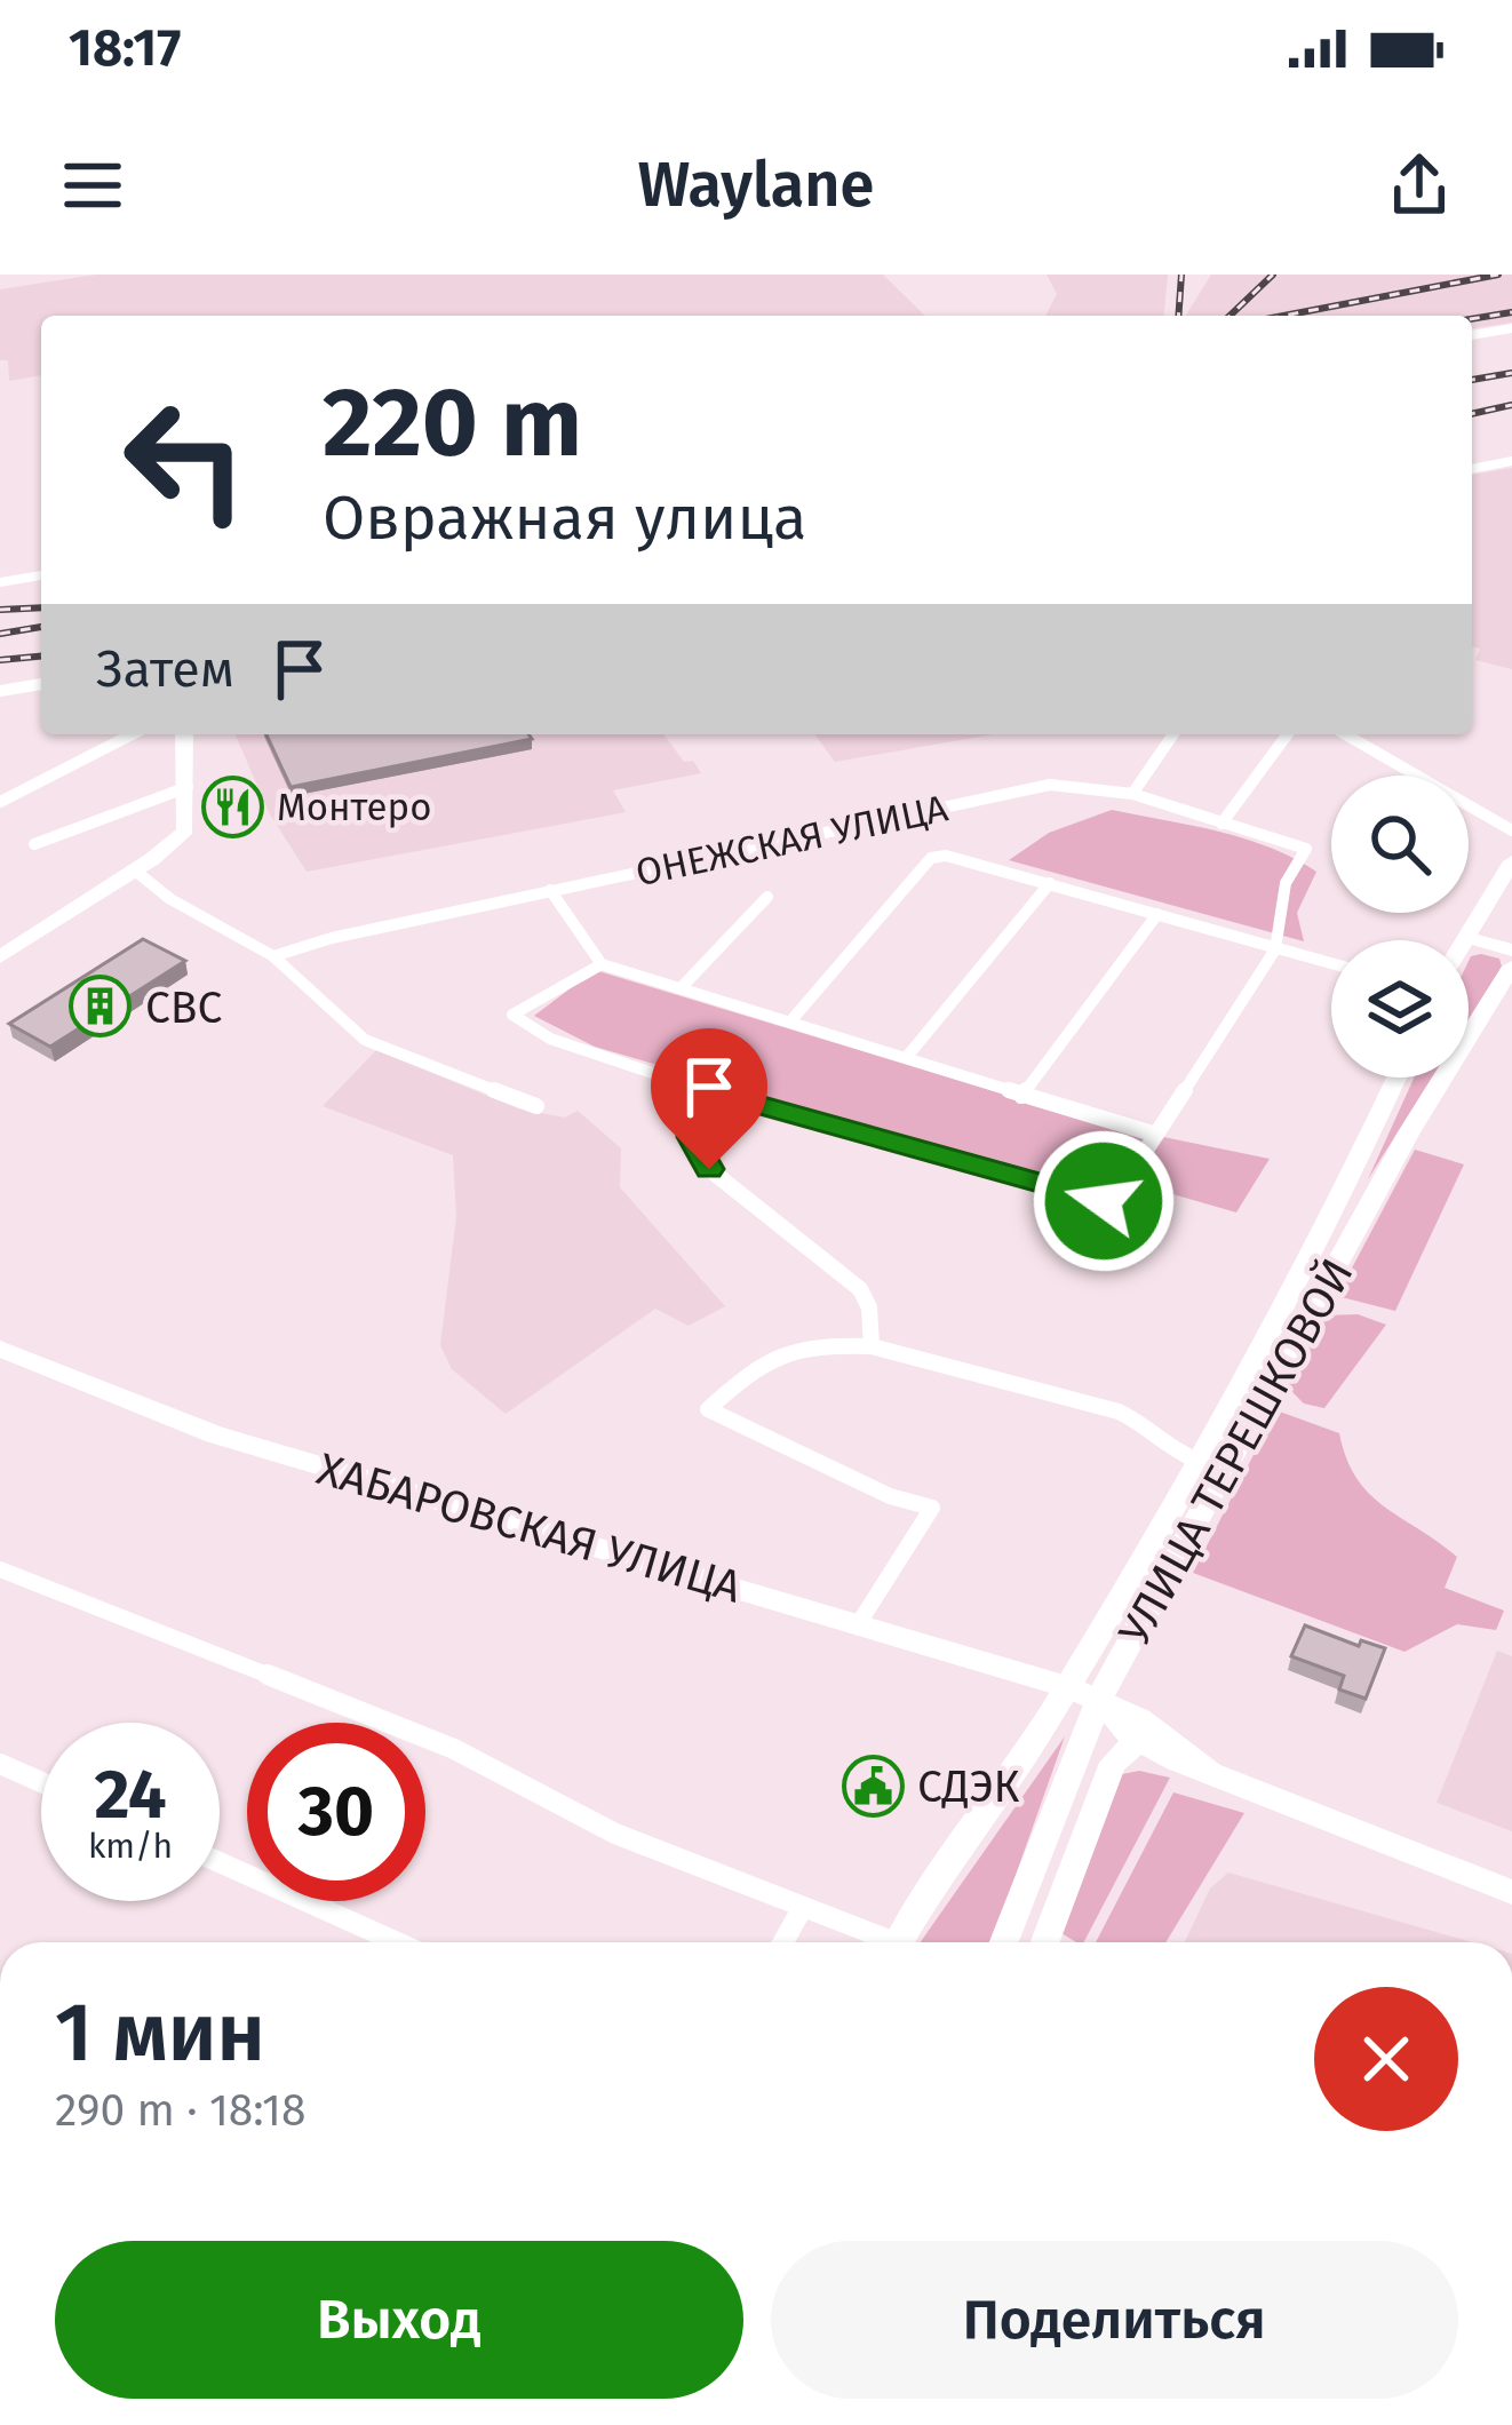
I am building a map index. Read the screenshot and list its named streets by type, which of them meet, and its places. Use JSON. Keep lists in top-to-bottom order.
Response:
{
  "streets": {
    "main road": ["УЛИЦА ТЕРЕШКОВОЙ", "ХАБАРОВСКАЯ УЛИЦА"],
    "street": ["ОНЕЖСКАЯ УЛИЦА"]
  },
  "crossings": [
    ["УЛИЦА ТЕРЕШКОВОЙ", "ХАБАРОВСКАЯ УЛИЦА"]
  ],
  "places": {
    "restaurant": ["Монтеро"],
    "building": ["СВС"],
    "public building": ["СДЭК"]
  },
  "page": {
    "status": "18:17",
    "header": "Waylane",
    "turn": ["220 m", "Овражная улица"],
    "then": "Затем",
    "speed": "24 km/h",
    "limit": "30",
    "heading": ["1 мин", "290 m · 18:18"],
    "buttons": ["Выход", "Поделиться"]
  }
}
